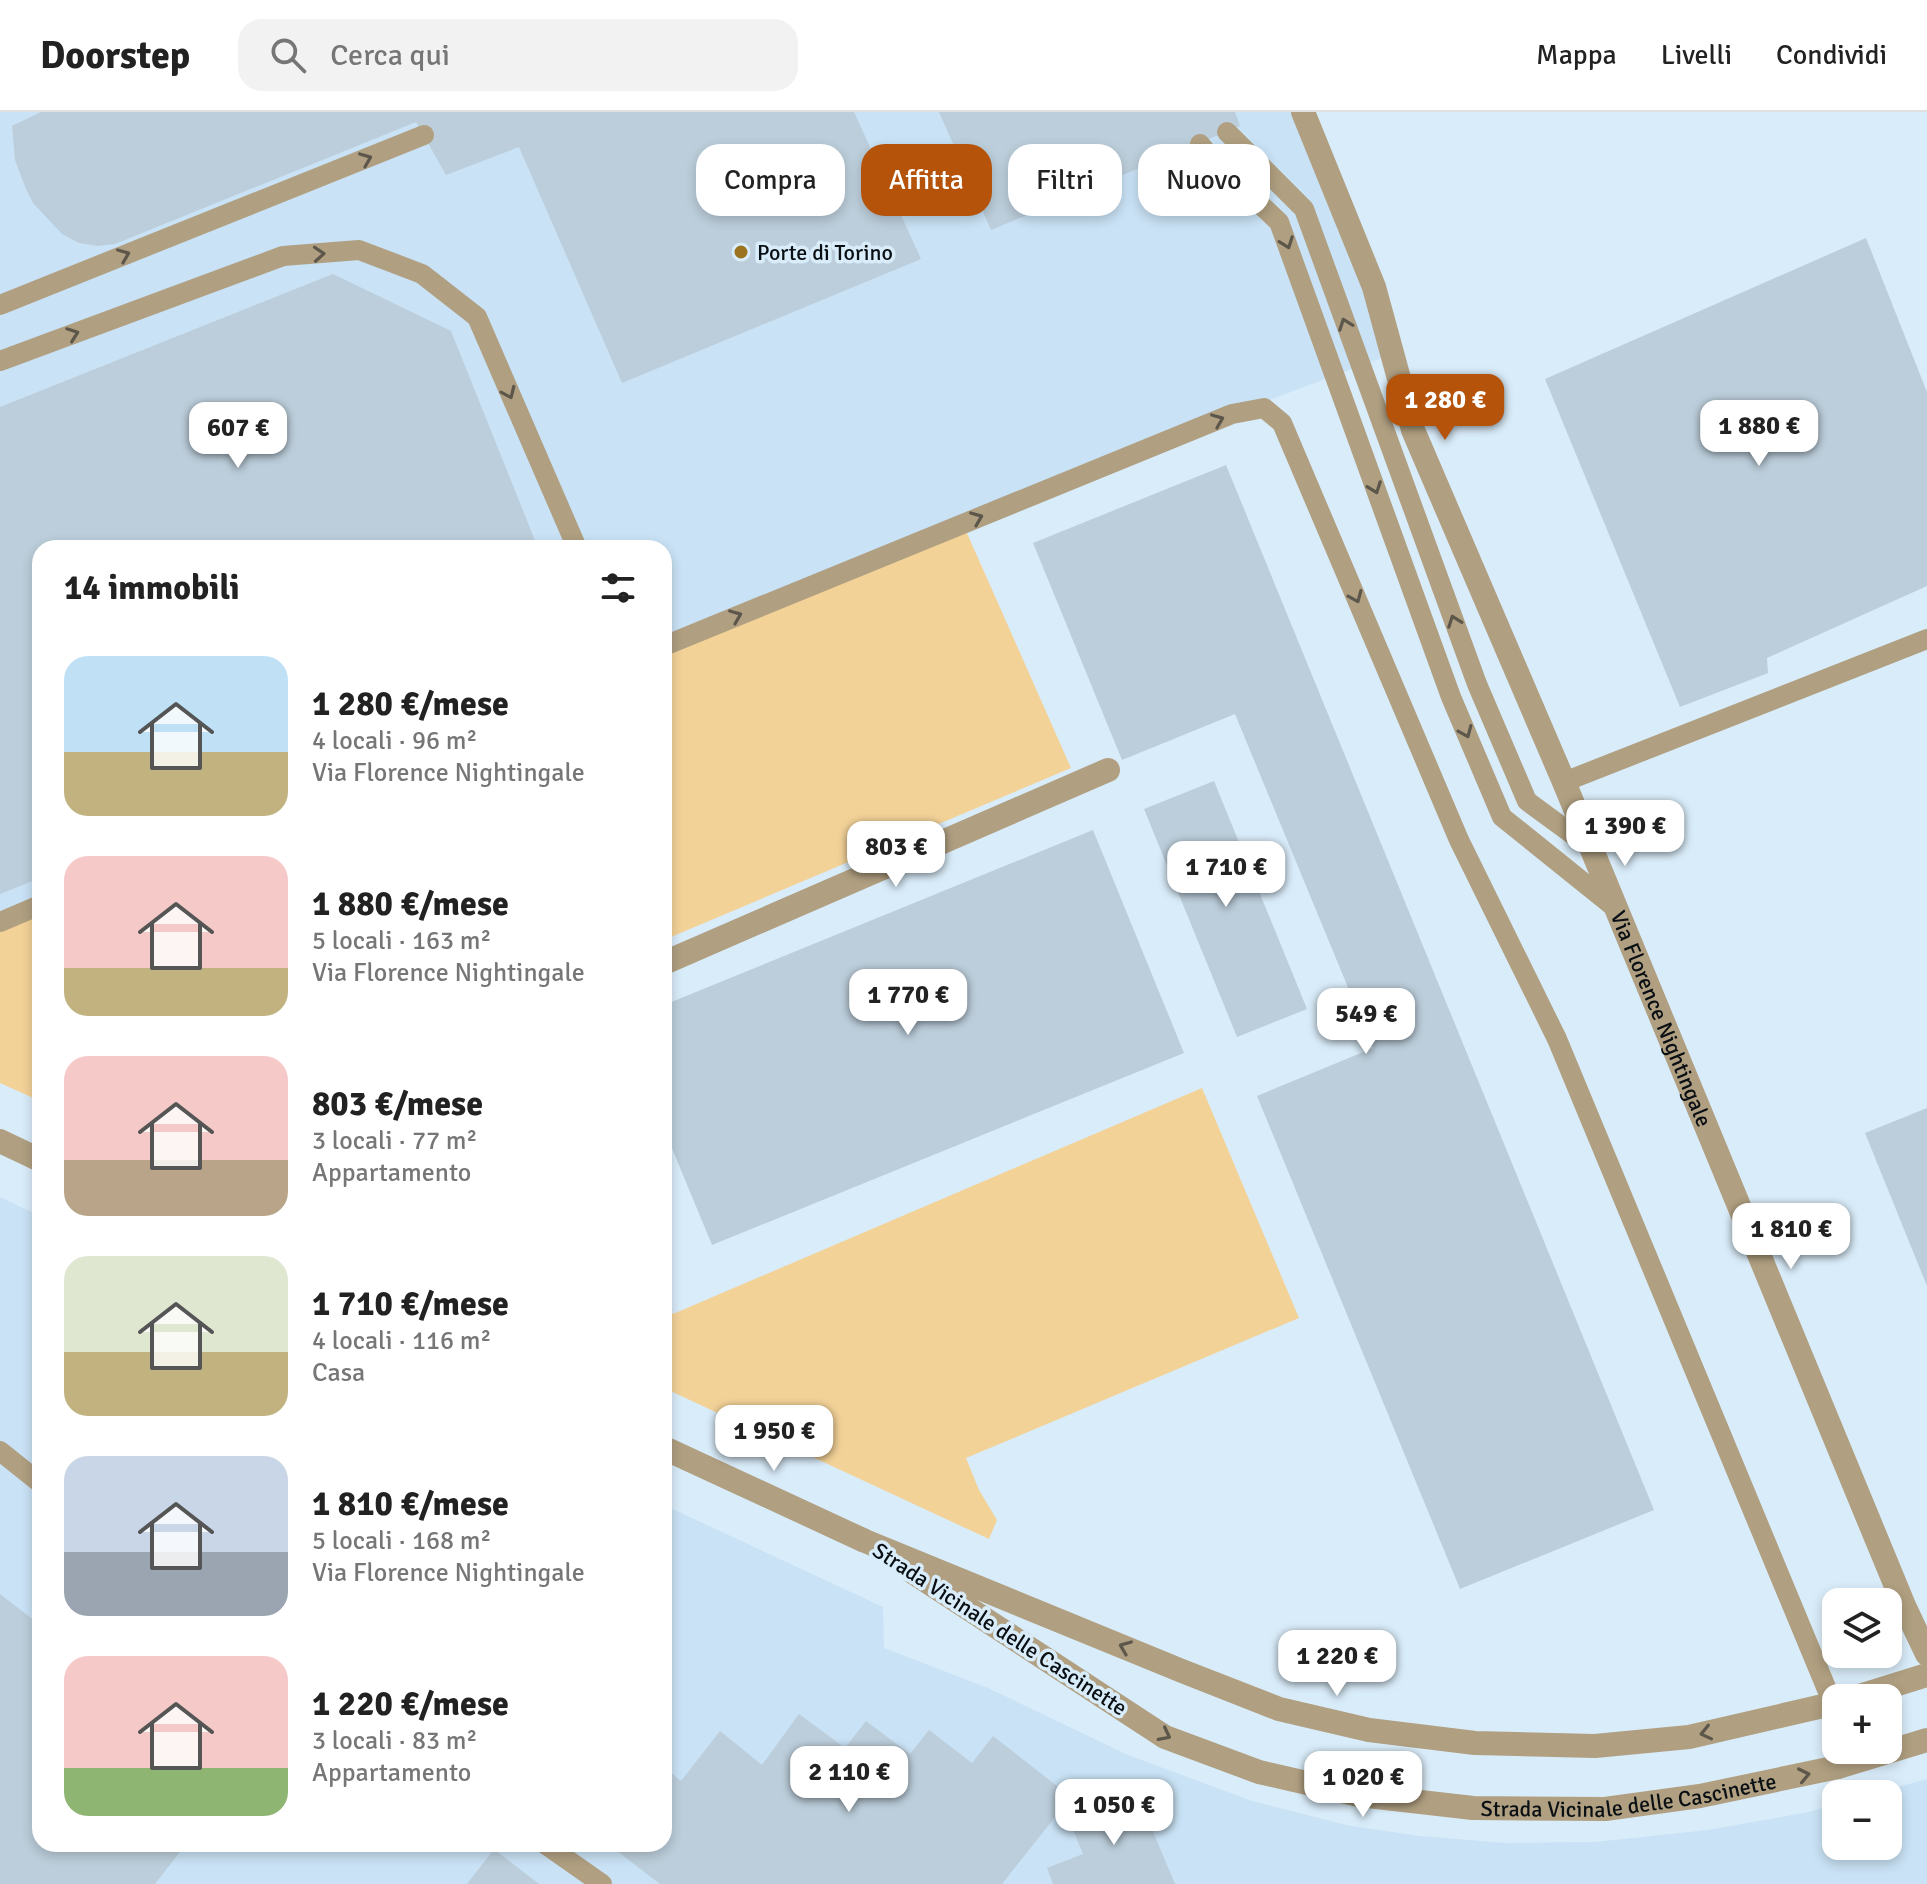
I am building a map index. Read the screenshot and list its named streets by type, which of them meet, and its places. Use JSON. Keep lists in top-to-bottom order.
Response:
{
  "streets": {
    "street": ["Via Florence Nightingale", "Strada Vicinale delle Cascinette"]
  },
  "places": ["Porte di Torino"],
  "page": {
    "header": "Doorstep",
    "search": "Cerca qui",
    "nav": ["Mappa", "Livelli", "Condividi"],
    "chip": [
      "Compra",
      "Affitta",
      "Filtri",
      "Nuovo"
    ],
    "price": [
      "1 280 €",
      "1 880 €",
      "607 €",
      "1 390 €",
      "803 €",
      "1 710 €",
      "1 770 €",
      "549 €",
      "1 810 €",
      "1 950 €",
      "1 220 €",
      "2 110 €",
      "1 020 €",
      "1 050 €"
    ],
    "heading": "14 immobili",
    "list": [
      {
        "name": "1 280 €/mese",
        "note": "4 locali · 96 m² · Via Florence Nightingale"
      },
      {
        "name": "1 880 €/mese",
        "note": "5 locali · 163 m² · Via Florence Nightingale"
      },
      {
        "name": "803 €/mese",
        "note": "3 locali · 77 m² · Appartamento"
      },
      {
        "name": "1 710 €/mese",
        "note": "4 locali · 116 m² · Casa"
      },
      {
        "name": "1 810 €/mese",
        "note": "5 locali · 168 m² · Via Florence Nightingale"
      },
      {
        "name": "1 220 €/mese",
        "note": "3 locali · 83 m² · Appartamento"
      }
    ],
    "map_buttons": ["+", "−"]
  }
}
